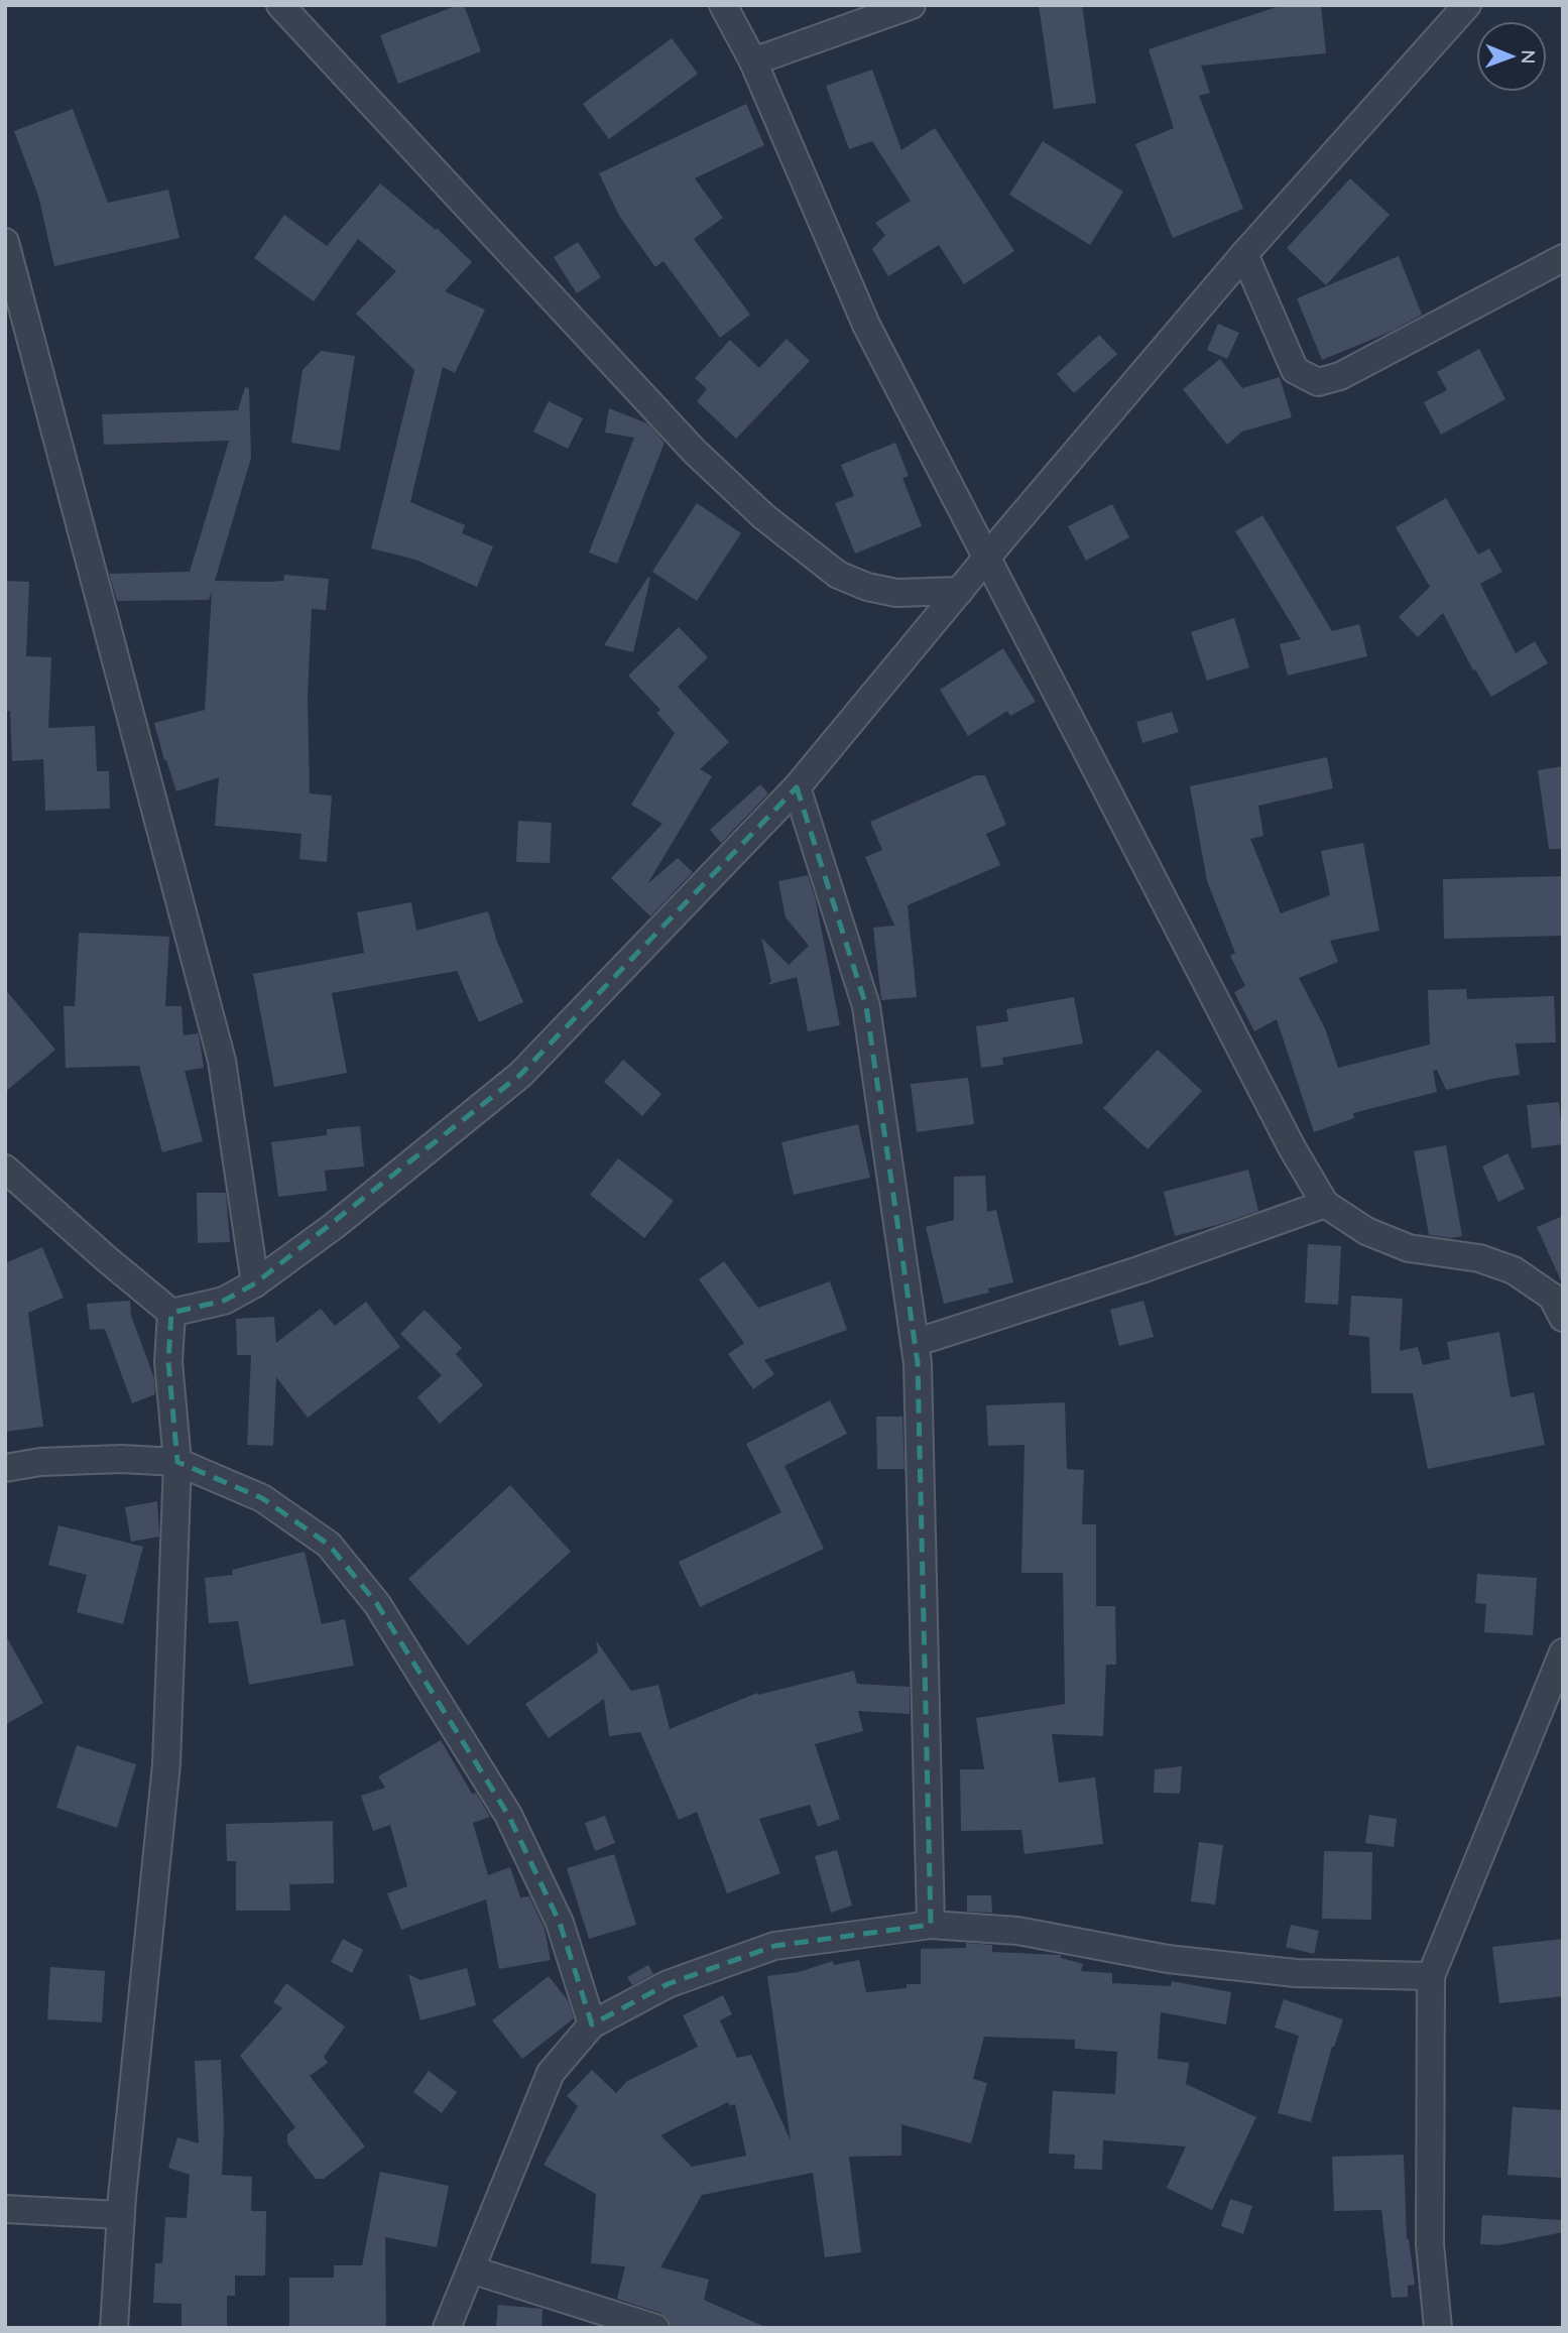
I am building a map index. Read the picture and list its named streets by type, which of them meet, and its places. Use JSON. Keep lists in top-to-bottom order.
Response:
{
  "north": "right"
}
